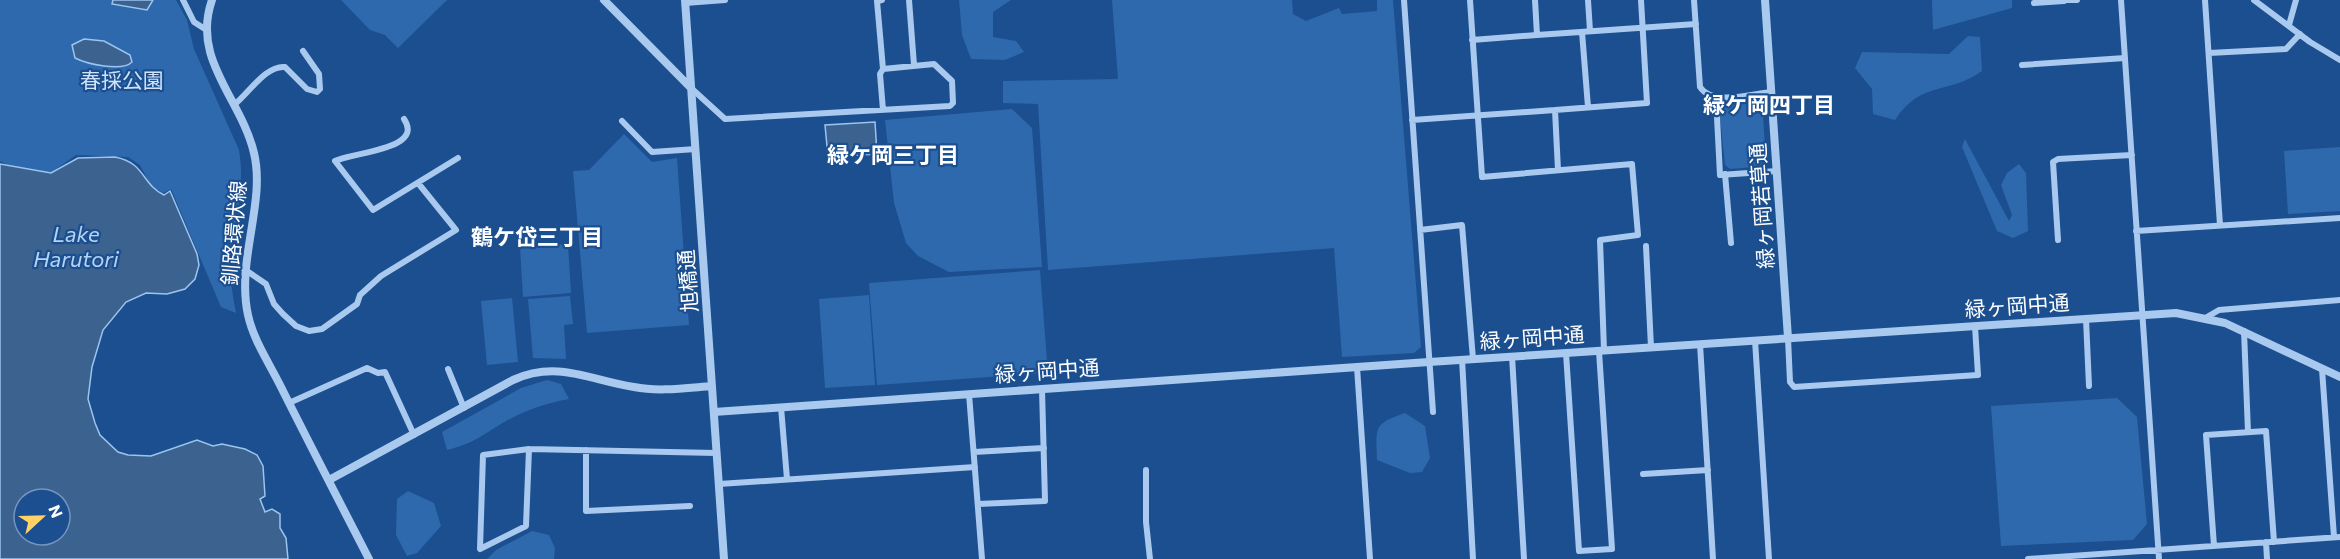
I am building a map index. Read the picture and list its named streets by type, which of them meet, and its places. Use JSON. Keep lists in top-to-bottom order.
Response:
{
  "streets": {
    "street": [
      "緑ヶ岡若草通",
      "釧路環状線",
      "旭橋通",
      "緑ヶ岡中通"
    ]
  },
  "crossings": [
    ["緑ヶ岡若草通", "緑ヶ岡中通"],
    ["旭橋通", "緑ヶ岡中通"]
  ],
  "districts": ["緑ケ岡四丁目", "緑ケ岡三丁目", "鶴ケ岱三丁目"],
  "water": ["Lake Harutori"],
  "parks": ["春採公園"],
  "north": "right"
}
